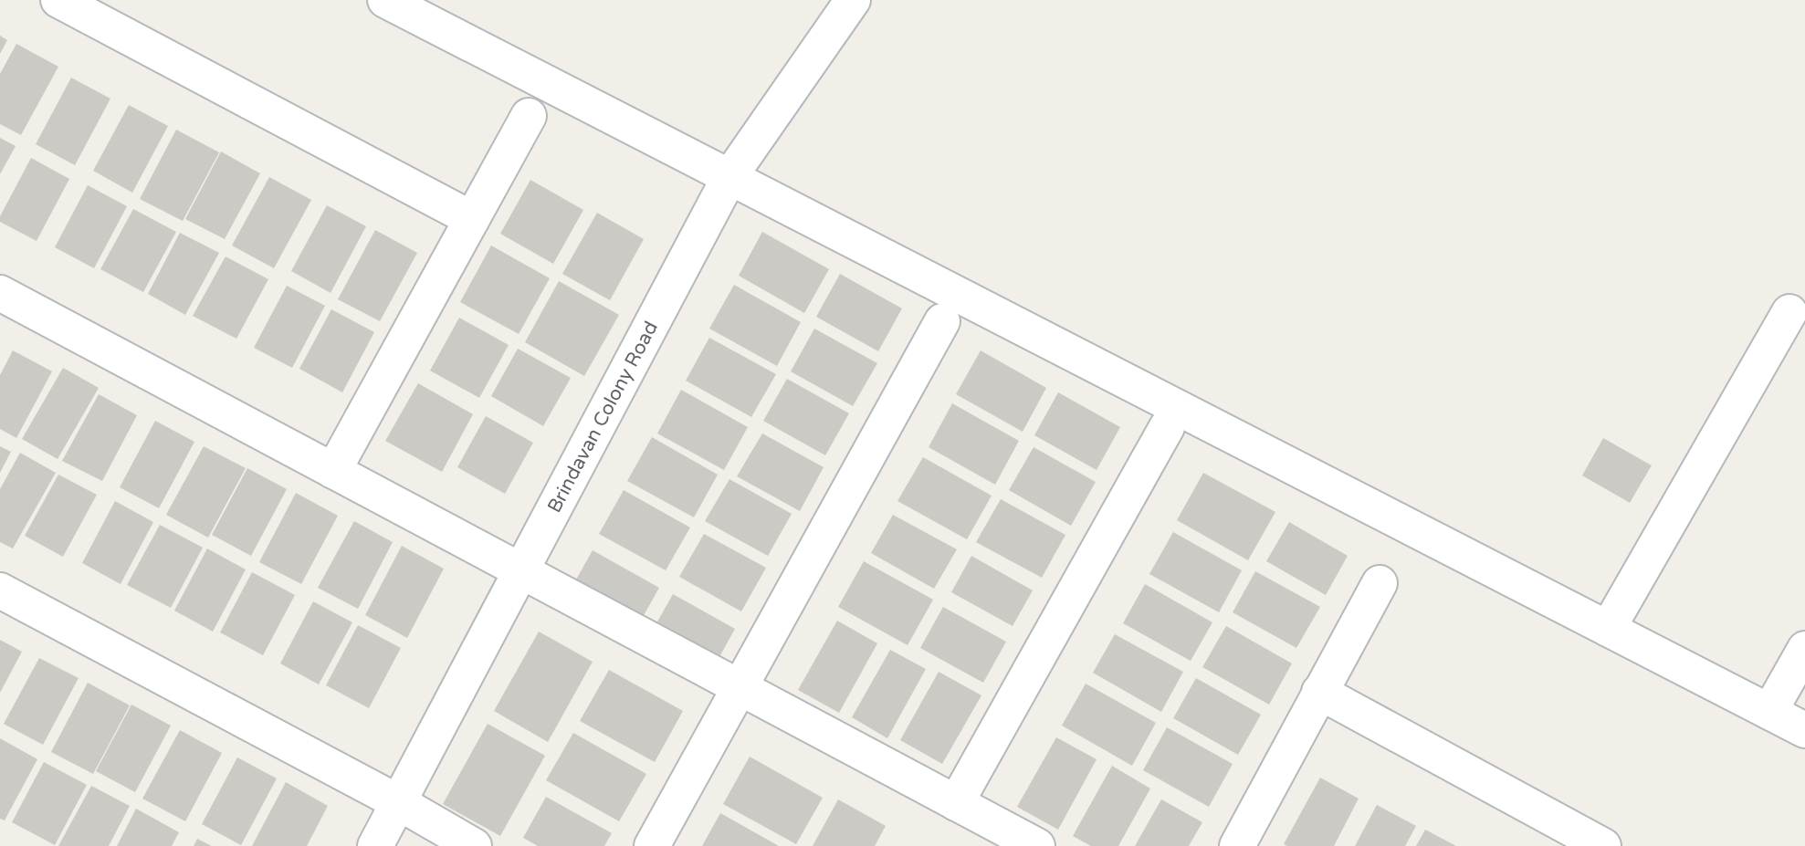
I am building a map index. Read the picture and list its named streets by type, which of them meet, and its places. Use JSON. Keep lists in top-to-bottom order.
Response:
{
  "streets": {
    "street": ["Brindavan Colony Road"]
  }
}
